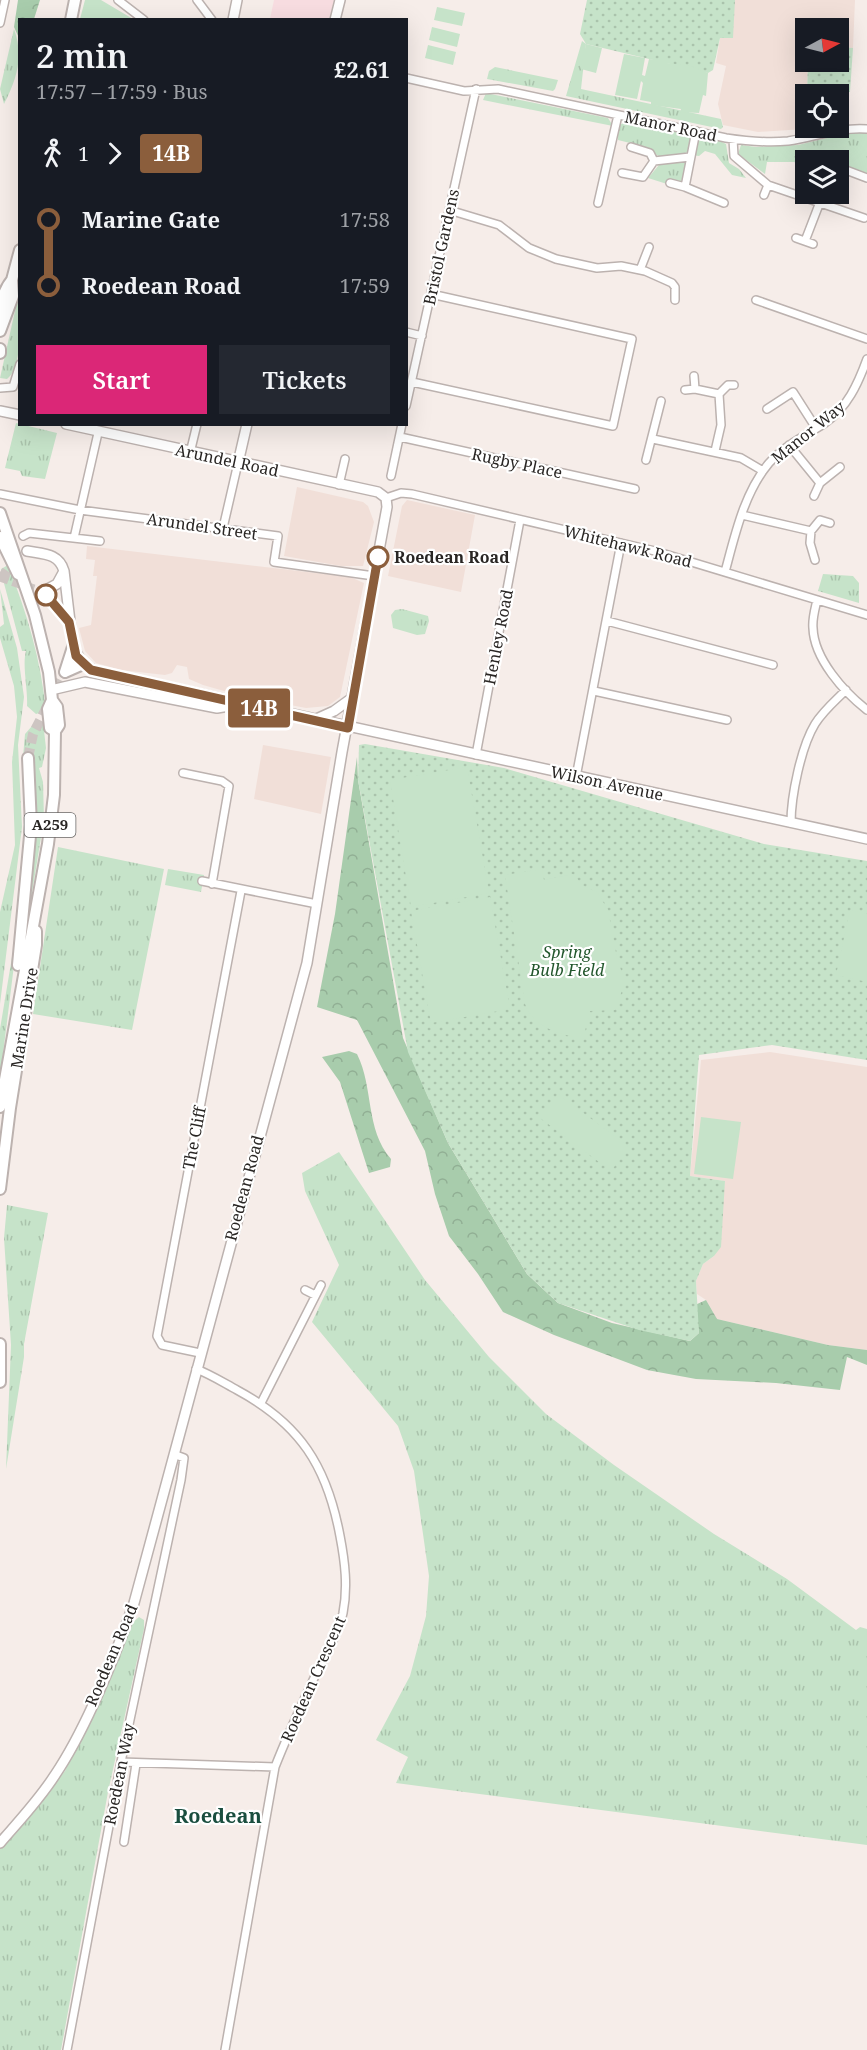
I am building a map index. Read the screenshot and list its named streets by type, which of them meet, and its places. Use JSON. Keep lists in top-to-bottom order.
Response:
{
  "streets": {
    "main road": [
      "Arundel Road",
      "Wilson Avenue",
      "A259",
      "Marine Drive",
      "Roedean Road"
    ],
    "street": [
      "Manor Road",
      "Bristol Gardens",
      "Manor Way",
      "Rugby Place",
      "Arundel Street",
      "Whitehawk Road",
      "Henley Road",
      "The Cliff",
      "Roedean Crescent",
      "Roedean Way"
    ]
  },
  "crossings": [
    ["Manor Road", "Bristol Gardens"],
    ["Manor Way", "Whitehawk Road"],
    ["Arundel Road", "Whitehawk Road"],
    ["Arundel Road", "Roedean Road"],
    ["Arundel Street", "Roedean Road"],
    ["Whitehawk Road", "Henley Road"],
    ["Whitehawk Road", "Roedean Road"],
    ["Henley Road", "Wilson Avenue"],
    ["Wilson Avenue", "Roedean Road"],
    ["The Cliff", "Roedean Road"],
    ["Roedean Road", "Roedean Crescent"],
    ["Roedean Road", "Roedean Way"]
  ],
  "districts": ["Roedean"],
  "parks": ["Spring Bulb Field"],
  "places": ["Roedean Road"],
  "lines": ["bus line 14B"],
  "north": "right",
  "page": {
    "on_map": "14B",
    "heading": ["2 min", "17:57 – 17:59 · Bus", "£2.61"],
    "legs": ["1", "14B"],
    "list": [
      {
        "name": "Marine Gate",
        "value": "17:58"
      },
      {
        "name": "Roedean Road",
        "value": "17:59"
      }
    ],
    "buttons": ["Start", "Tickets"]
  }
}
